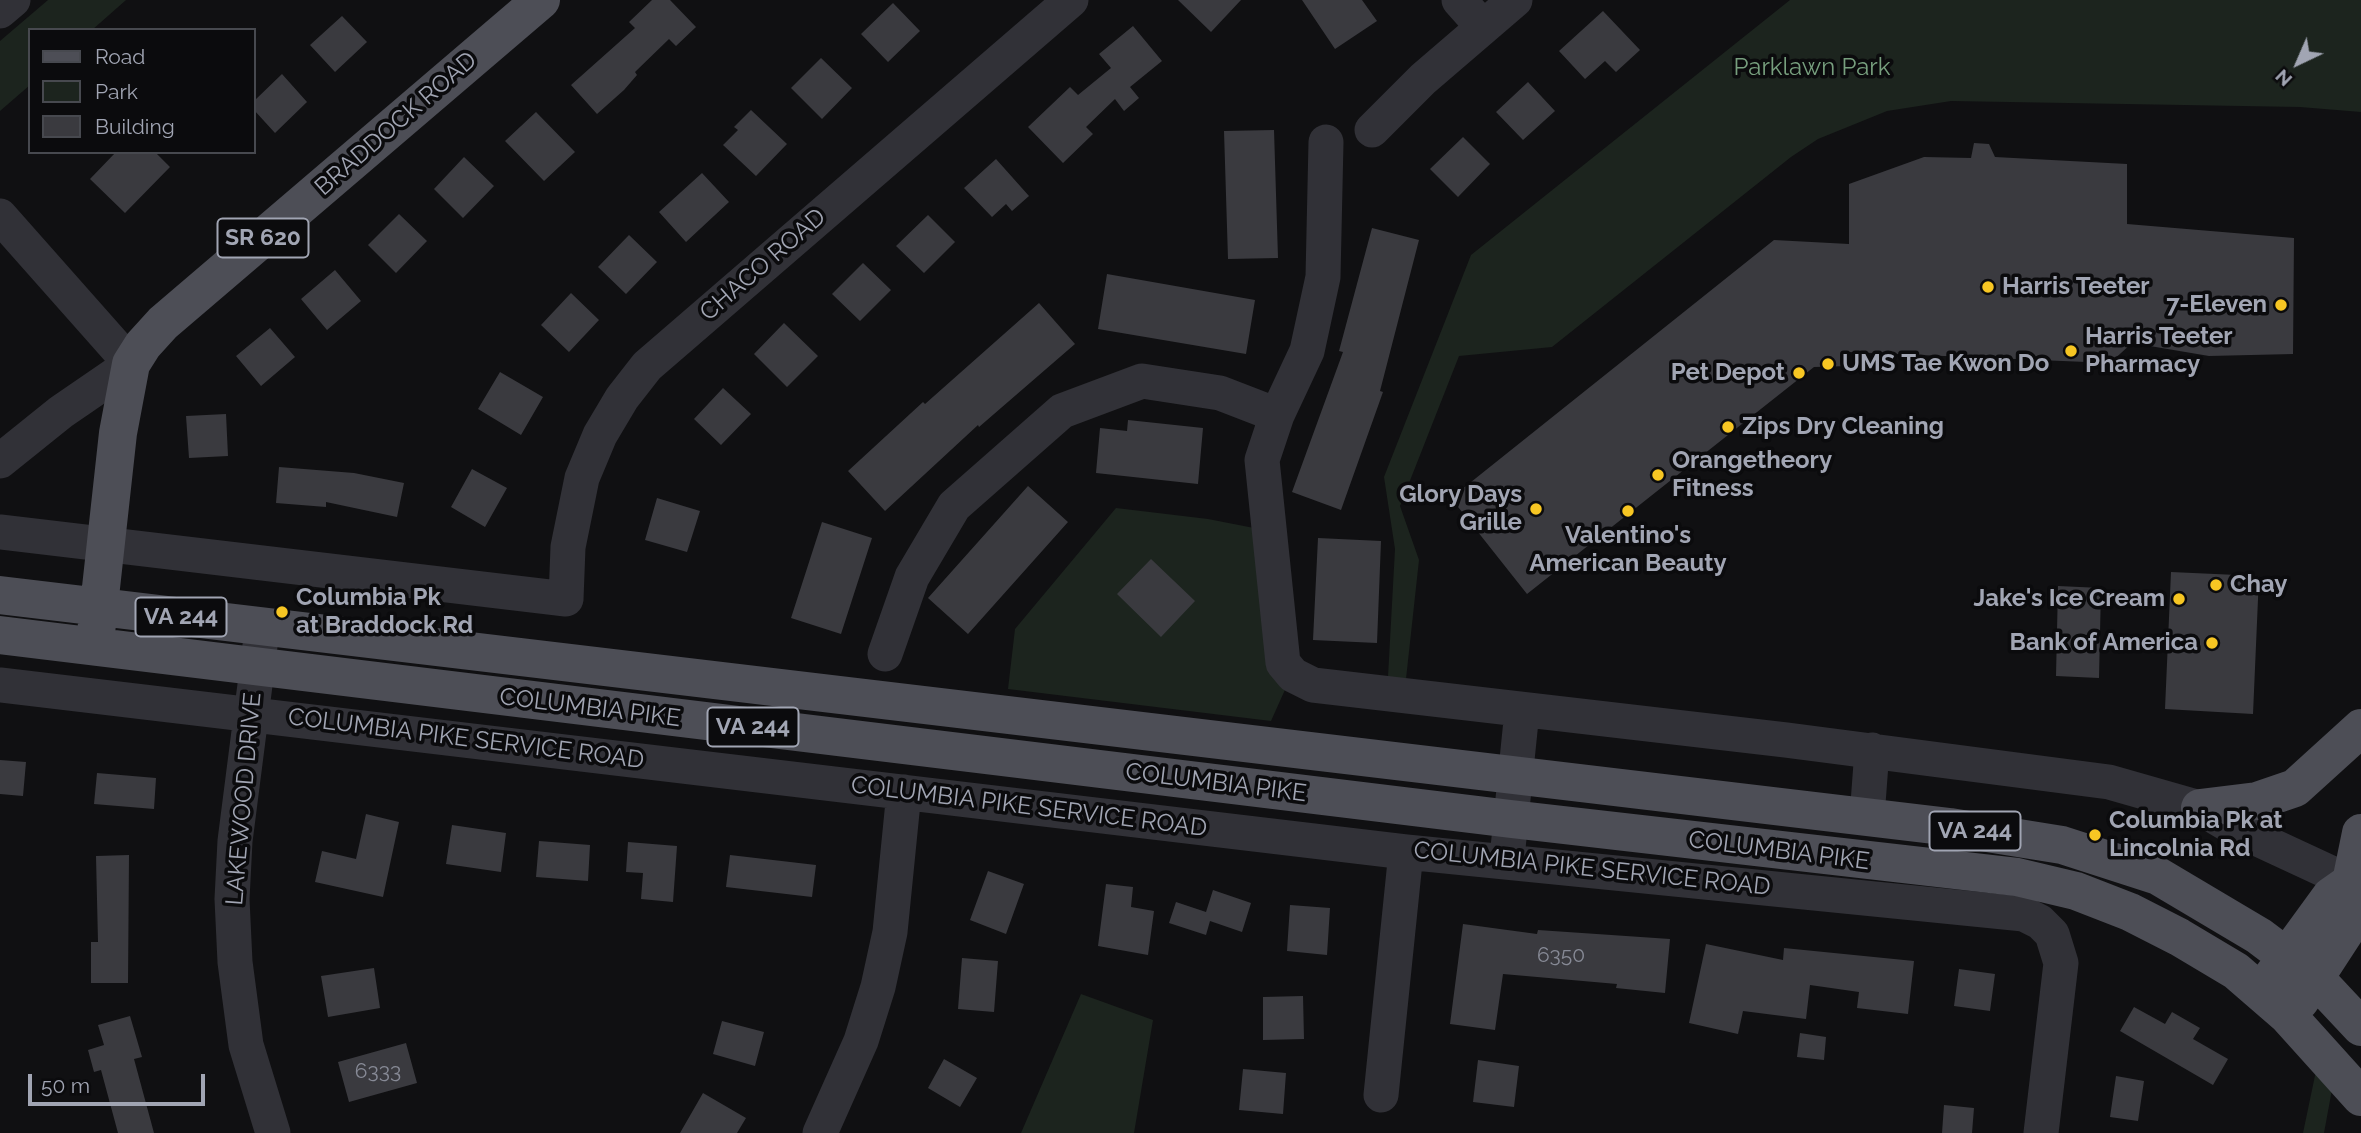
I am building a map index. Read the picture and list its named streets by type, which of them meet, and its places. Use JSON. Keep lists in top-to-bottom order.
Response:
{
  "streets": {
    "main road": [
      "BRADDOCK ROAD",
      "SR 620",
      "VA 244",
      "COLUMBIA PIKE"
    ],
    "street": ["CHACO ROAD", "COLUMBIA PIKE SERVICE ROAD", "LAKEWOOD DRIVE"]
  },
  "crossings": [
    ["BRADDOCK ROAD", "CHACO ROAD"],
    ["BRADDOCK ROAD", "COLUMBIA PIKE"],
    ["COLUMBIA PIKE", "LAKEWOOD DRIVE"],
    ["COLUMBIA PIKE SERVICE ROAD", "LAKEWOOD DRIVE"]
  ],
  "parks": ["Parklawn Park"],
  "places": [
    "Harris Teeter",
    "7-Eleven",
    "Harris Teeter Pharmacy",
    "UMS Tae Kwon Do",
    "Pet Depot",
    "Zips Dry Cleaning",
    "Orangetheory Fitness",
    "Glory Days Grille",
    "Valentino's American Beauty",
    "Chay",
    "Jake's Ice Cream",
    "Columbia Pk at Braddock Rd",
    "Bank of America",
    "Columbia Pk at Lincolnia Rd"
  ],
  "house_numbers": ["6350", "6333"],
  "legend": ["Road", "Park", "Building"],
  "scale_bar": "50 m",
  "north": "bottom left"
}
